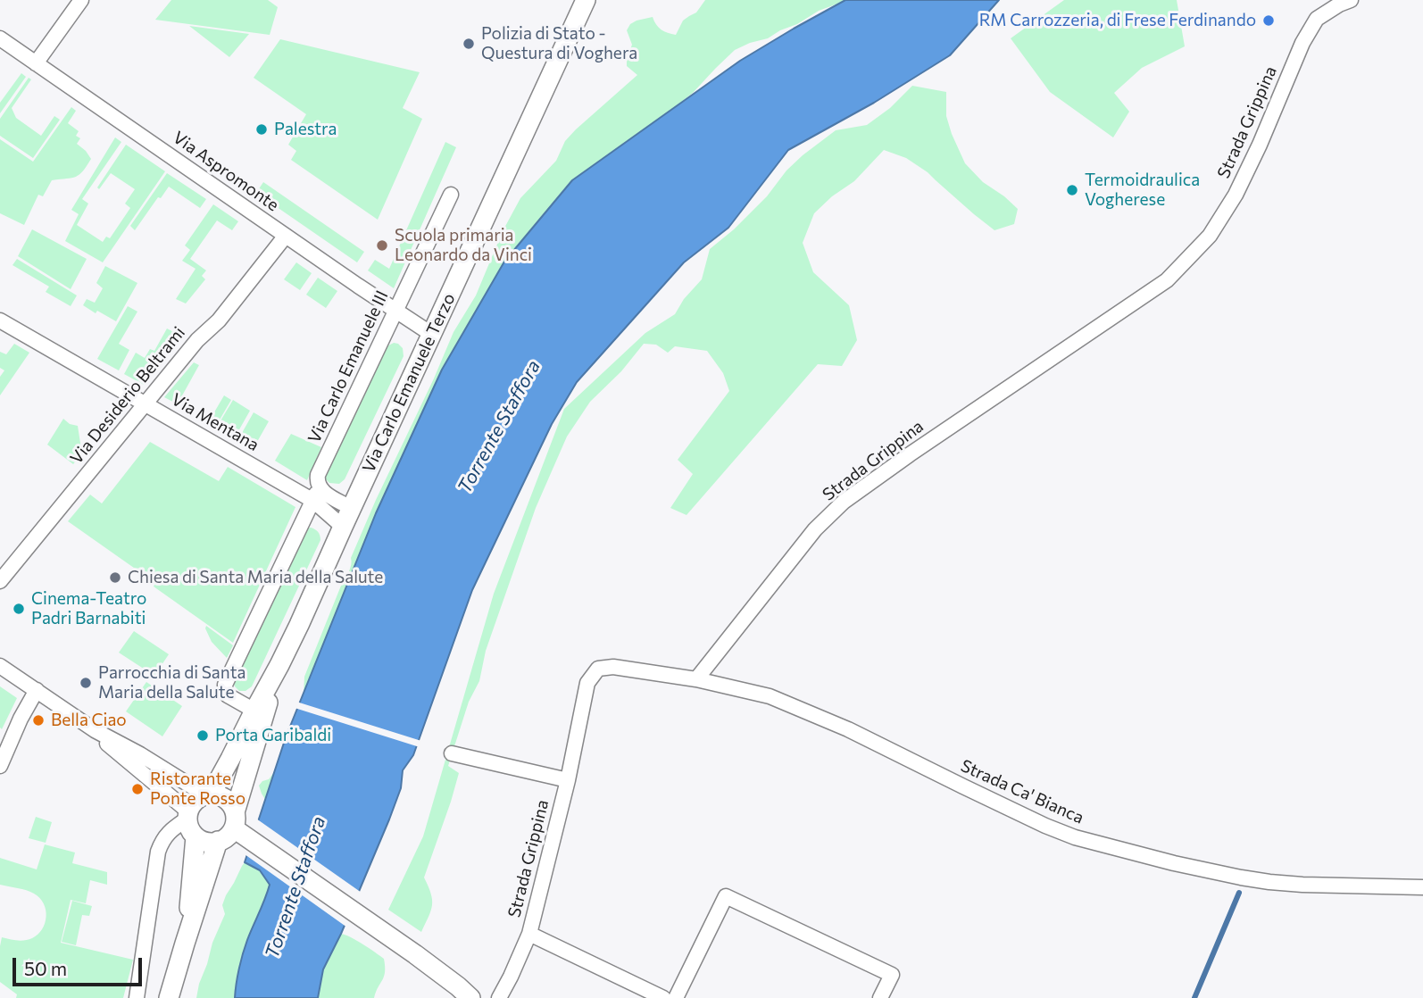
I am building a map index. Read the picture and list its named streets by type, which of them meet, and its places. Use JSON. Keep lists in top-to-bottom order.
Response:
{
  "streets": {
    "main road": ["Via Carlo Emanuele Terzo"],
    "street": [
      "Strada Grippina",
      "Via Aspromonte",
      "Via Carlo Emanuele III",
      "Via Desiderio Beltrami",
      "Via Mentana",
      "Strada Ca' Bianca"
    ]
  },
  "crossings": [
    ["Strada Grippina", "Strada Ca' Bianca"],
    ["Via Aspromonte", "Via Carlo Emanuele III"],
    ["Via Aspromonte", "Via Carlo Emanuele Terzo"],
    ["Via Aspromonte", "Via Desiderio Beltrami"],
    ["Via Carlo Emanuele III", "Via Carlo Emanuele Terzo"],
    ["Via Carlo Emanuele III", "Via Mentana"],
    ["Via Carlo Emanuele Terzo", "Via Mentana"],
    ["Via Desiderio Beltrami", "Via Mentana"]
  ],
  "water": ["Torrente Staffora"],
  "places": [
    "RM Carrozzeria, di Frese Ferdinando",
    "Polizia di Stato - Questura di Voghera",
    "Palestra",
    "Termoidraulica Vogherese",
    "Scuola primaria Leonardo da Vinci",
    "Chiesa di Santa Maria della Salute",
    "Cinema-Teatro Padri Barnabiti",
    "Parrocchia di Santa Maria della Salute",
    "Bella Ciao",
    "Porta Garibaldi",
    "Ristorante Ponte Rosso"
  ],
  "scale_bar": "50 m"
}
